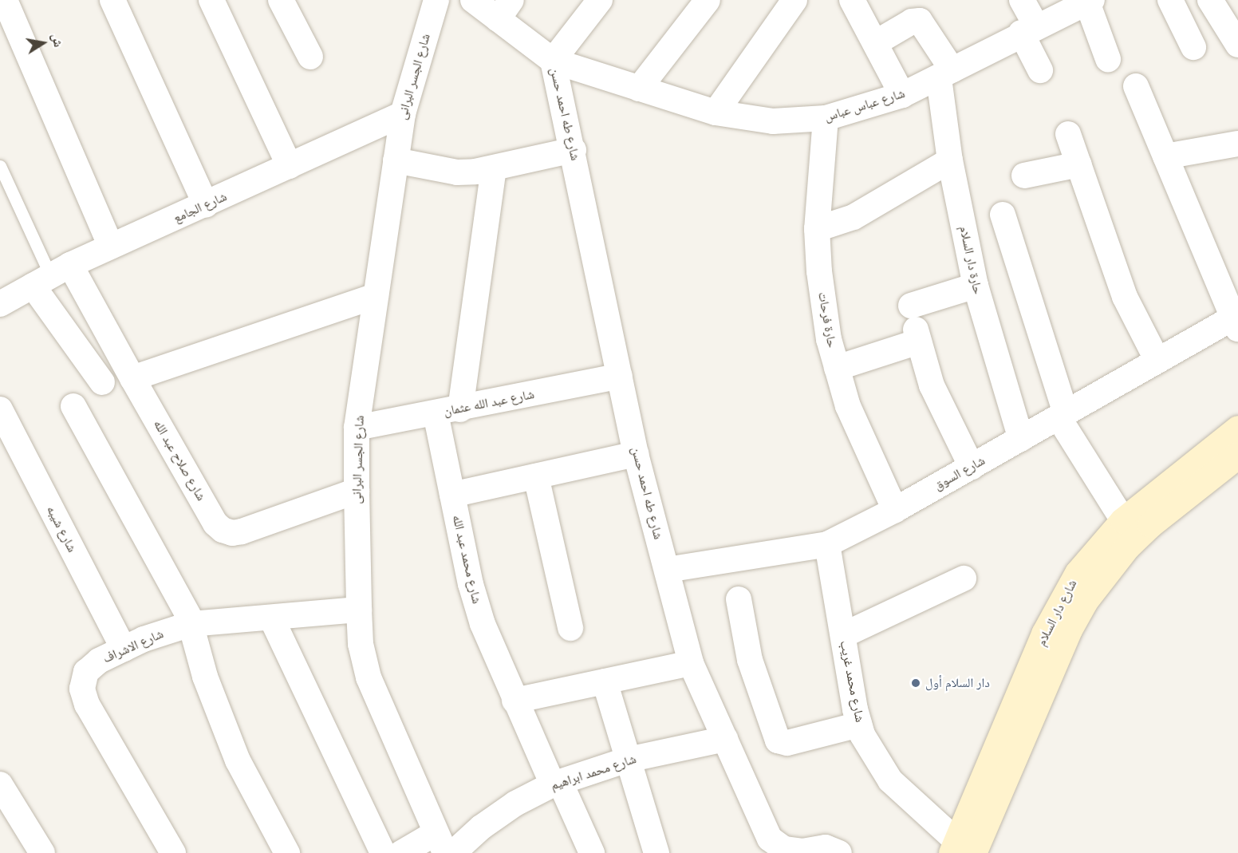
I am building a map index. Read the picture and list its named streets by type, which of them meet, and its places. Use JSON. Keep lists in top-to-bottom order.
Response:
{
  "streets": {
    "main road": ["شارع دار السلام"],
    "street": [
      "شارع الجسر البرانى",
      "شارع عباس عباس",
      "شارع طه احمد حسن",
      "شارع الجامع",
      "حارة دار السلام",
      "حارة فرحات",
      "شارع عبد الله عثمان",
      "شارع صلاح عبد الله",
      "شارع السوق",
      "شارع شيبه",
      "شارع محمد عبد الله",
      "شارع الاشراف",
      "شارع محمد غريب",
      "شارع محمد ابراهيم"
    ]
  },
  "crossings": [
    ["شارع الجسر البرانى", "شارع الجامع"],
    ["شارع الجسر البرانى", "شارع عبد الله عثمان"],
    ["شارع الجسر البرانى", "شارع صلاح عبد الله"],
    ["شارع الجسر البرانى", "شارع الاشراف"],
    ["شارع عباس عباس", "شارع طه احمد حسن"],
    ["شارع عباس عباس", "حارة دار السلام"],
    ["شارع عباس عباس", "حارة فرحات"],
    ["شارع طه احمد حسن", "شارع عبد الله عثمان"],
    ["شارع طه احمد حسن", "شارع السوق"],
    ["شارع طه احمد حسن", "شارع محمد ابراهيم"],
    ["شارع الجامع", "شارع صلاح عبد الله"],
    ["حارة دار السلام", "شارع السوق"],
    ["حارة فرحات", "شارع السوق"],
    ["شارع عبد الله عثمان", "شارع محمد عبد الله"],
    ["شارع السوق", "شارع محمد غريب"],
    ["شارع شيبه", "شارع الاشراف"],
    ["شارع محمد عبد الله", "شارع محمد ابراهيم"],
    ["شارع دار السلام", "شارع محمد غريب"]
  ],
  "places": ["دار السلام أول"],
  "north": "right"
}
